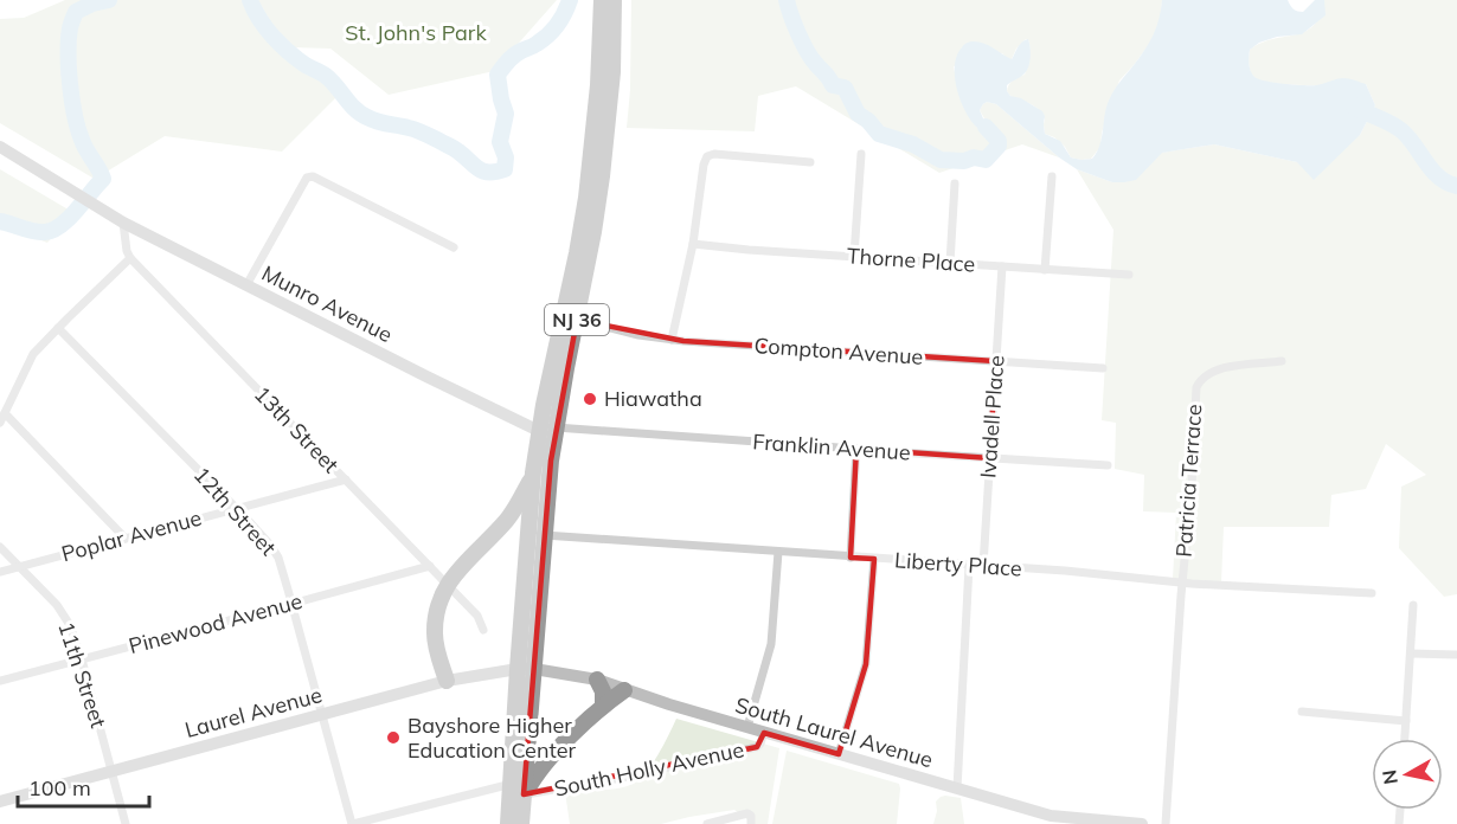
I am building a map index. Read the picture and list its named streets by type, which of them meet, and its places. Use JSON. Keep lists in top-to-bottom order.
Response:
{
  "streets": {
    "highway": ["NJ 36"],
    "street": [
      "Thorne Place",
      "Munro Avenue",
      "Compton Avenue",
      "Ivadell Place",
      "13th Street",
      "Franklin Avenue",
      "Patricia Terrace",
      "12th Street",
      "Poplar Avenue",
      "Liberty Place",
      "Pinewood Avenue",
      "11th Street",
      "Laurel Avenue",
      "South Laurel Avenue",
      "South Holly Avenue"
    ]
  },
  "crossings": [
    ["Thorne Place", "Ivadell Place"],
    ["Munro Avenue", "NJ 36"],
    ["NJ 36", "Compton Avenue"],
    ["NJ 36", "Franklin Avenue"],
    ["NJ 36", "Liberty Place"],
    ["NJ 36", "Laurel Avenue"],
    ["NJ 36", "South Laurel Avenue"],
    ["NJ 36", "South Holly Avenue"],
    ["Compton Avenue", "Ivadell Place"],
    ["Ivadell Place", "Franklin Avenue"],
    ["Ivadell Place", "Liberty Place"],
    ["13th Street", "Poplar Avenue"],
    ["13th Street", "Pinewood Avenue"],
    ["Patricia Terrace", "Liberty Place"],
    ["12th Street", "Poplar Avenue"],
    ["12th Street", "Pinewood Avenue"],
    ["12th Street", "Laurel Avenue"],
    ["Poplar Avenue", "11th Street"],
    ["Pinewood Avenue", "11th Street"],
    ["11th Street", "Laurel Avenue"],
    ["Laurel Avenue", "South Laurel Avenue"],
    ["South Laurel Avenue", "South Holly Avenue"]
  ],
  "parks": ["St. John's Park"],
  "places": ["Hiawatha", "Bayshore Higher Education Center"],
  "scale_bar": "100 m",
  "north": "left"
}
